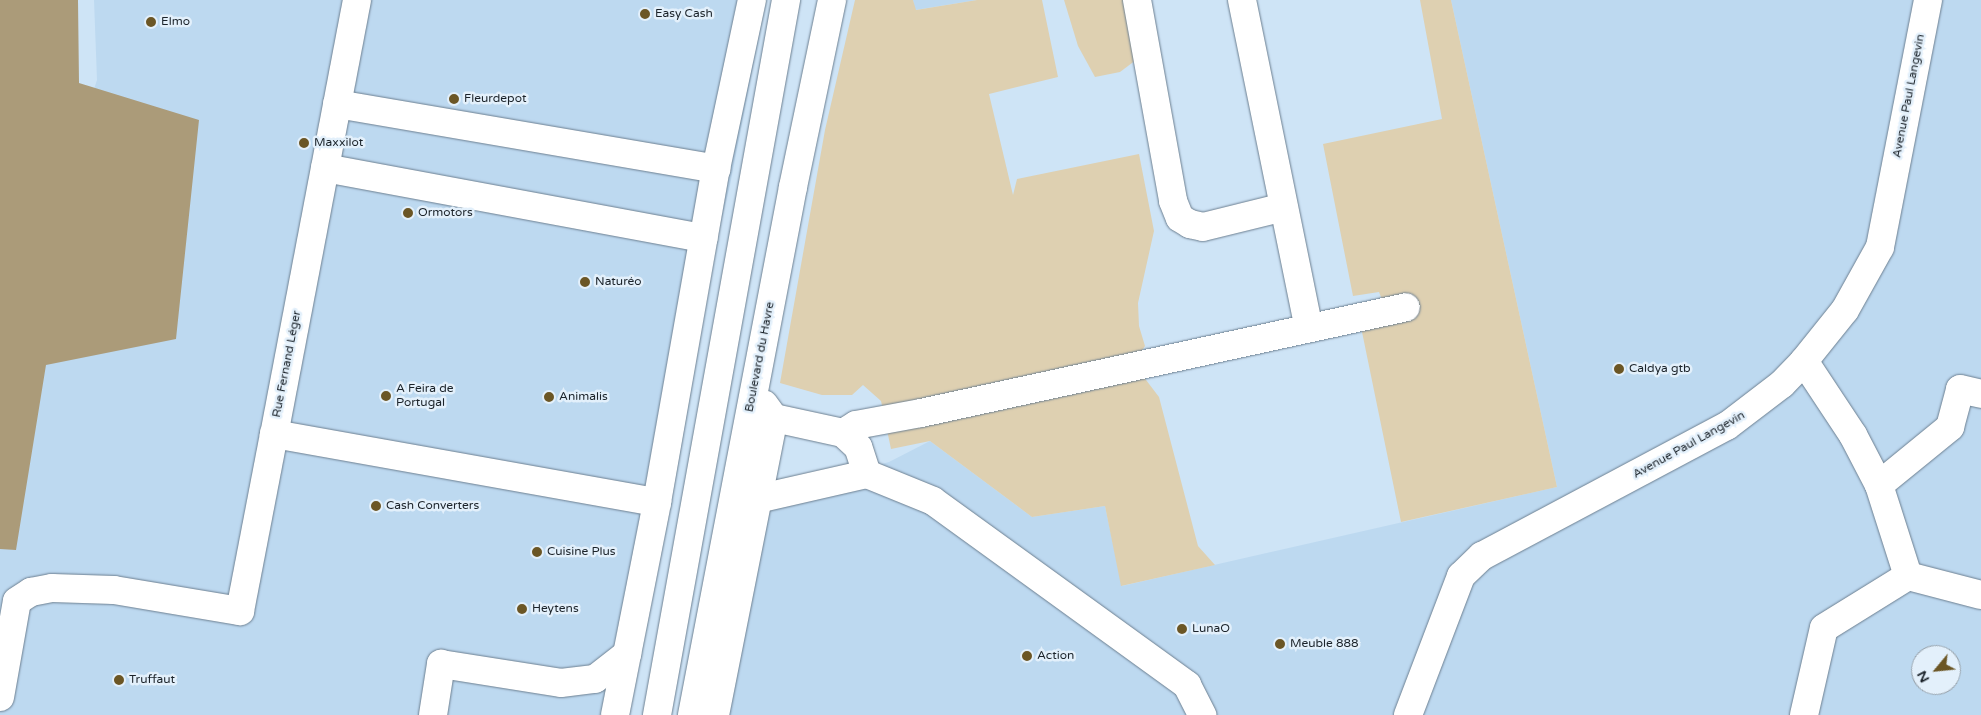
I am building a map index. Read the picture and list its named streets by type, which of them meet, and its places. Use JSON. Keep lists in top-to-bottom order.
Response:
{
  "streets": {
    "main road": ["Avenue Paul Langevin", "Boulevard du Havre", "Rue Fernand Léger"]
  },
  "places": [
    "Easy Cash",
    "Elmo",
    "Fleurdepot",
    "Maxxilot",
    "Ormotors",
    "Naturéo",
    "Caldya gtb",
    "A Feira de Portugal",
    "Animalis",
    "Cash Converters",
    "Cuisine Plus",
    "Heytens",
    "LunaO",
    "Meuble 888",
    "Action",
    "Truffaut"
  ],
  "north": "bottom left"
}
